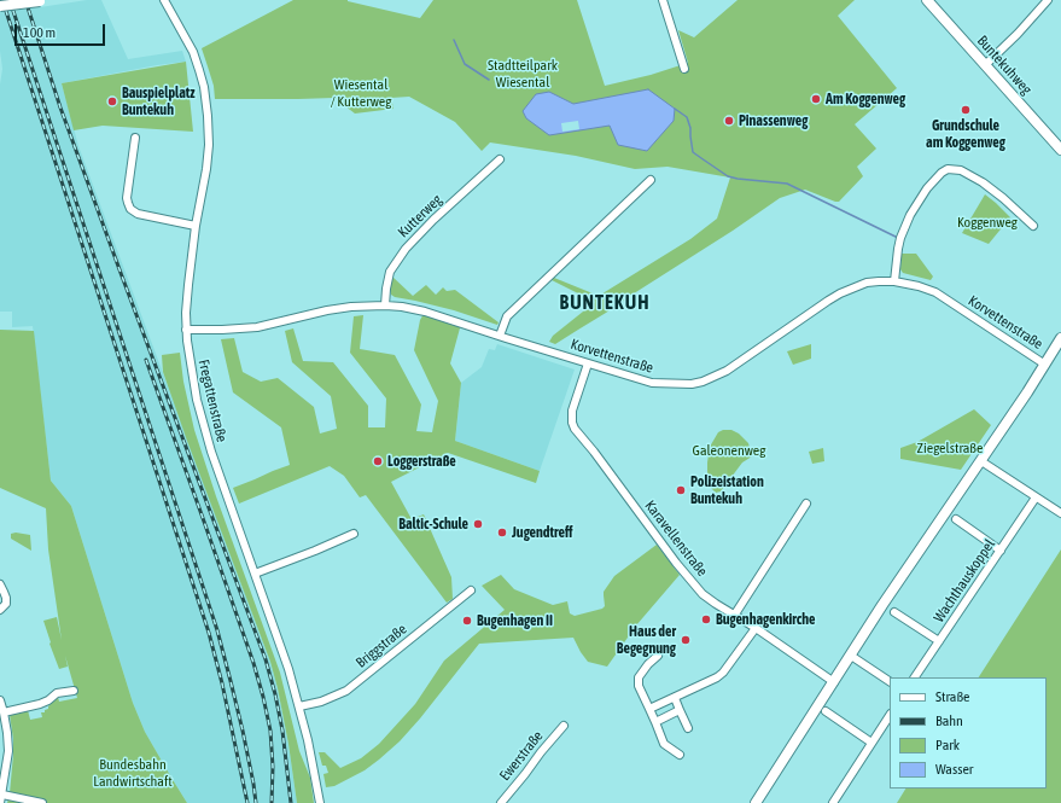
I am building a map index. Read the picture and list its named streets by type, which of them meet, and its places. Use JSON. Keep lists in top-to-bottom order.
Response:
{
  "streets": {
    "main road": ["Buntekuhweg"],
    "street": [
      "Kutterweg",
      "Korvettenstraße",
      "Fregattenstraße",
      "Karavellenstraße",
      "Wachthauskoppel",
      "Briggstraße",
      "Ewerstraße"
    ]
  },
  "crossings": [
    ["Kutterweg", "Korvettenstraße"],
    ["Korvettenstraße", "Fregattenstraße"],
    ["Korvettenstraße", "Karavellenstraße"],
    ["Fregattenstraße", "Briggstraße"]
  ],
  "districts": ["BUNTEKUH"],
  "parks": [
    "Stadtteilpark Wiesental",
    "Wiesental / Kutterweg",
    "Koggenweg",
    "Ziegelstraße",
    "Galeonenweg",
    "Bundesbahn Landwirtschaft"
  ],
  "places": [
    "Am Koggenweg",
    "Bauspielplatz Buntekuh",
    "Grundschule am Koggenweg",
    "Pinassenweg",
    "Loggerstraße",
    "Polizeistation Buntekuh",
    "Baltic-Schule",
    "Jugendtreff",
    "Bugenhagenkirche",
    "Bugenhagen II",
    "Haus der Begegnung"
  ],
  "legend": [
    "Straße",
    "Bahn",
    "Park",
    "Wasser"
  ],
  "scale_bar": "100 m"
}
